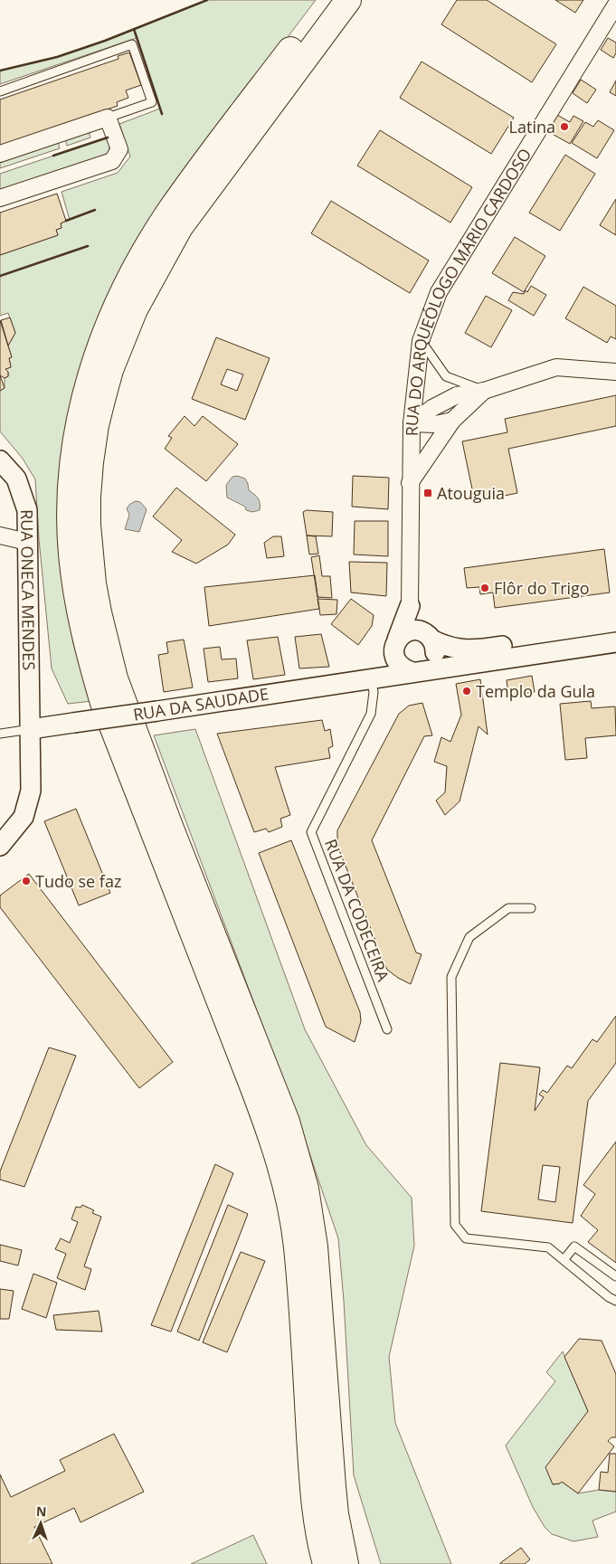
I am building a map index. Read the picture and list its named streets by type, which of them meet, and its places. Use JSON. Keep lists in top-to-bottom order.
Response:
{
  "streets": {
    "street": ["RUA DO ARQUEÓLOGO MÁRIO CARDOSO", "RUA ONECA MENDES", "RUA DA SAUDADE"],
    "lane": ["RUA DA CODECEIRA"]
  },
  "crossings": [
    ["RUA DO ARQUEÓLOGO MÁRIO CARDOSO", "RUA DA SAUDADE"],
    ["RUA ONECA MENDES", "RUA DA SAUDADE"],
    ["RUA DA SAUDADE", "RUA DA CODECEIRA"]
  ],
  "places": {
    "other": [
      "Latina",
      "Flôr do Trigo",
      "Templo da Gula",
      "Tudo se faz"
    ],
    "transit": ["Atouguia"]
  },
  "north": "top"
}
